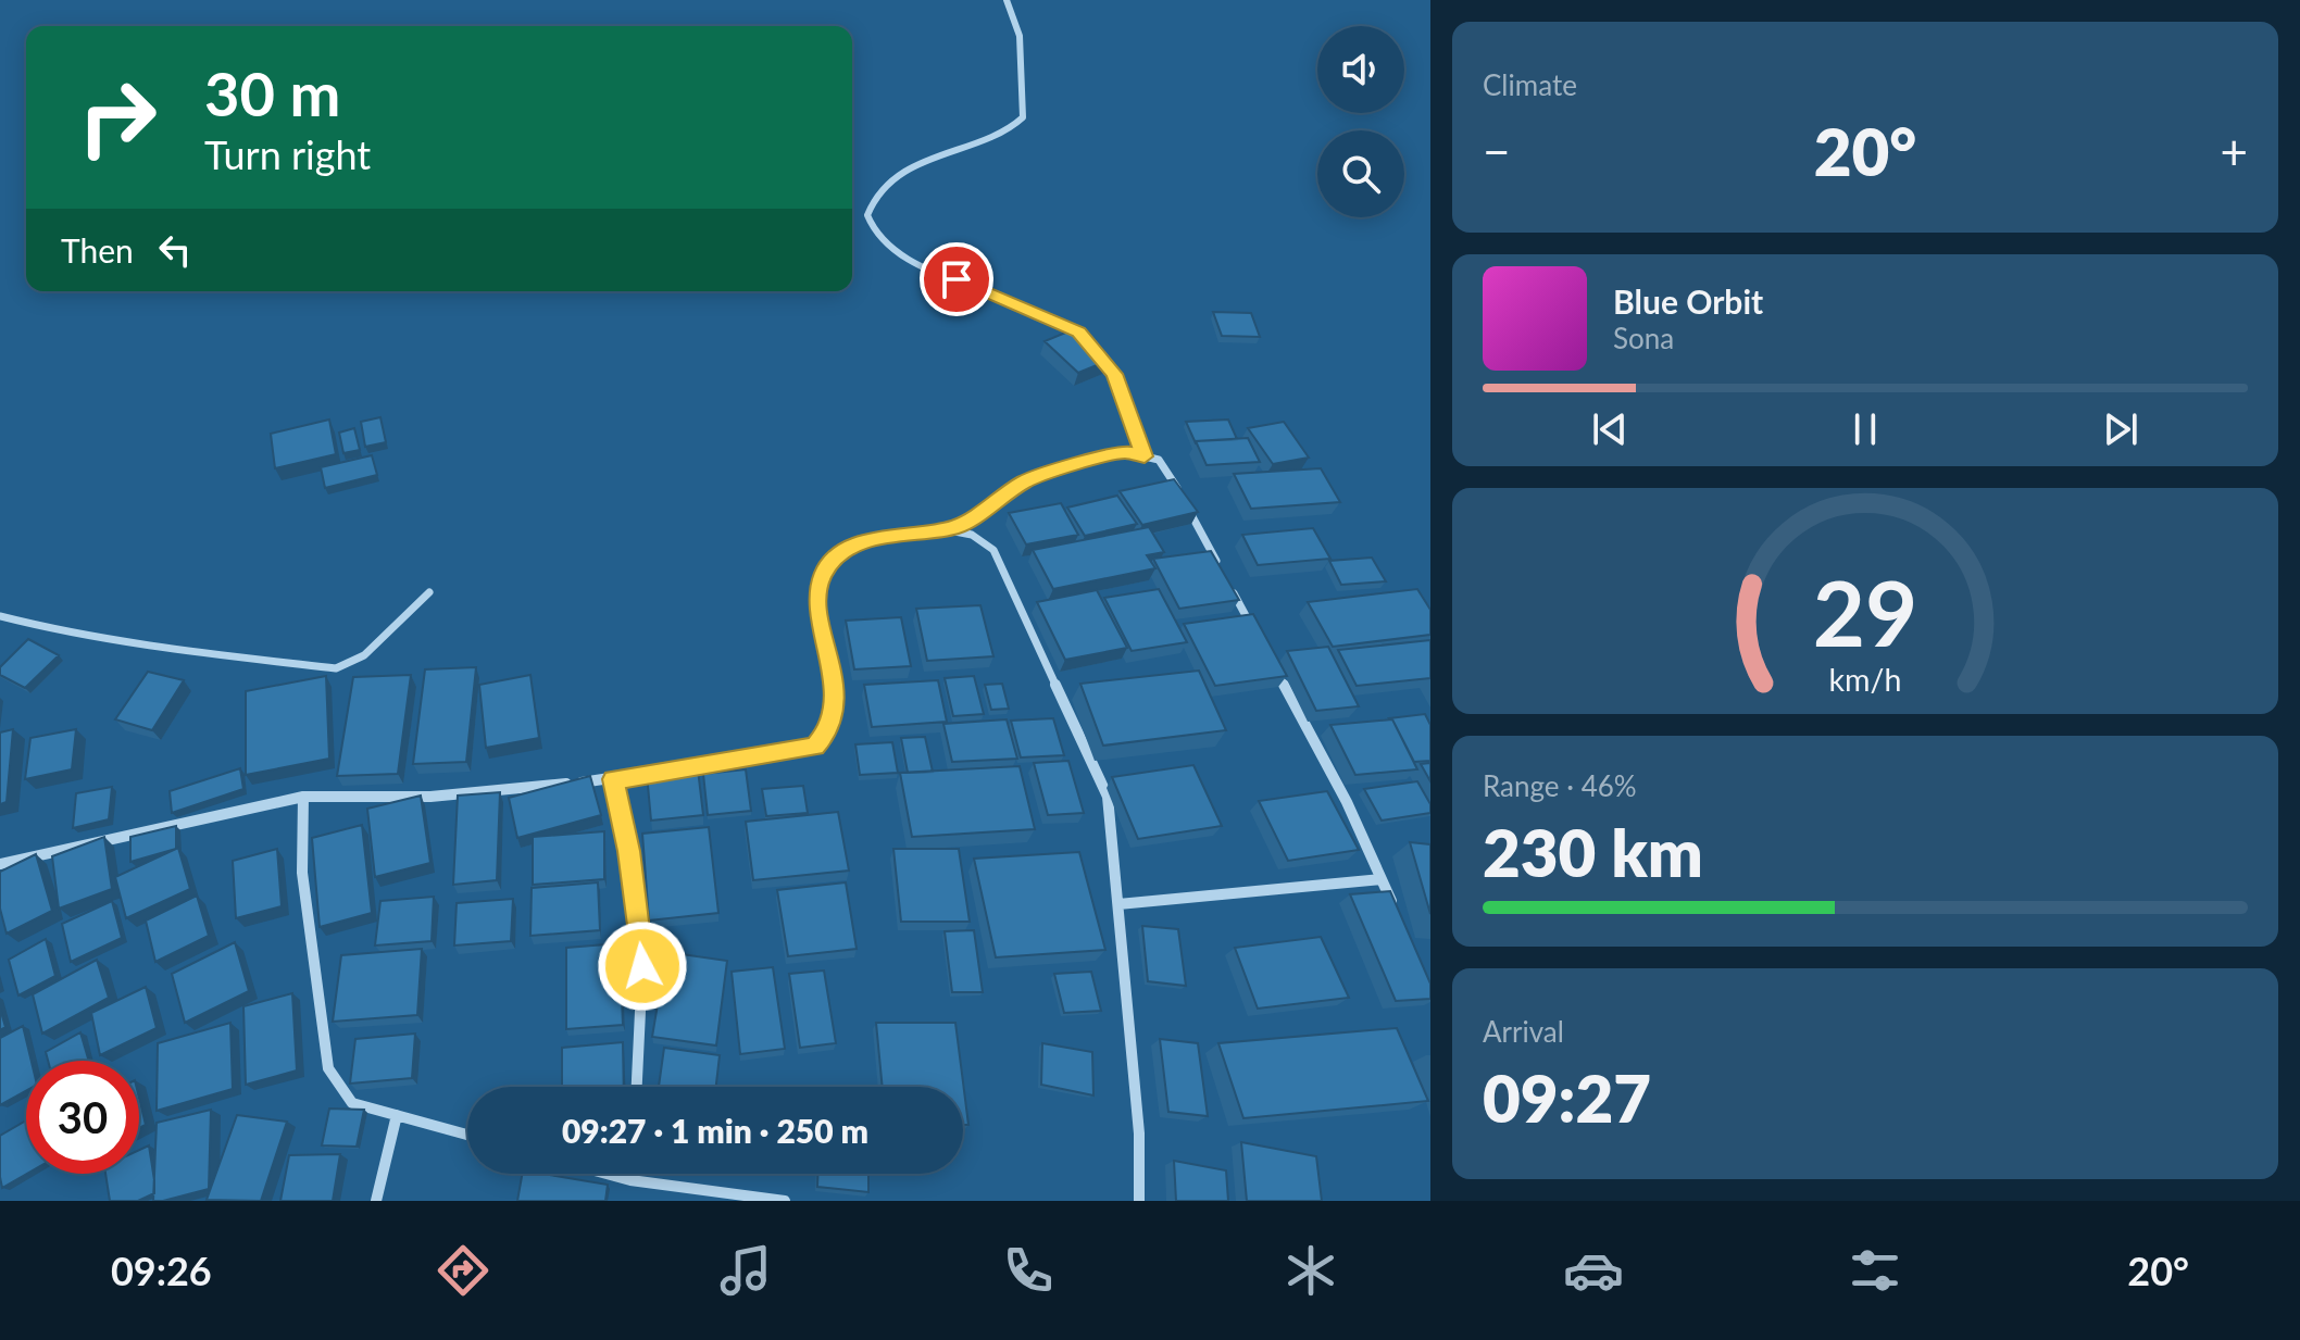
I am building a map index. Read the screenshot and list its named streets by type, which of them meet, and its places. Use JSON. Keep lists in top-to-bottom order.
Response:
{
  "page": {
    "tile": [
      "Climate",
      ["Range · 46%", "230 km"],
      ["Arrival", "09:27"]
    ],
    "turn": ["30 m", "Turn right"],
    "heat": ["−", "20°", "+"],
    "then": "Then",
    "song": ["Blue Orbit", "Sona"],
    "limit": "30",
    "trip": "09:27 · 1 min · 250 m",
    "tabs": ["09:26", "20°"],
    "gauge": ["29", "km/h"]
  }
}
